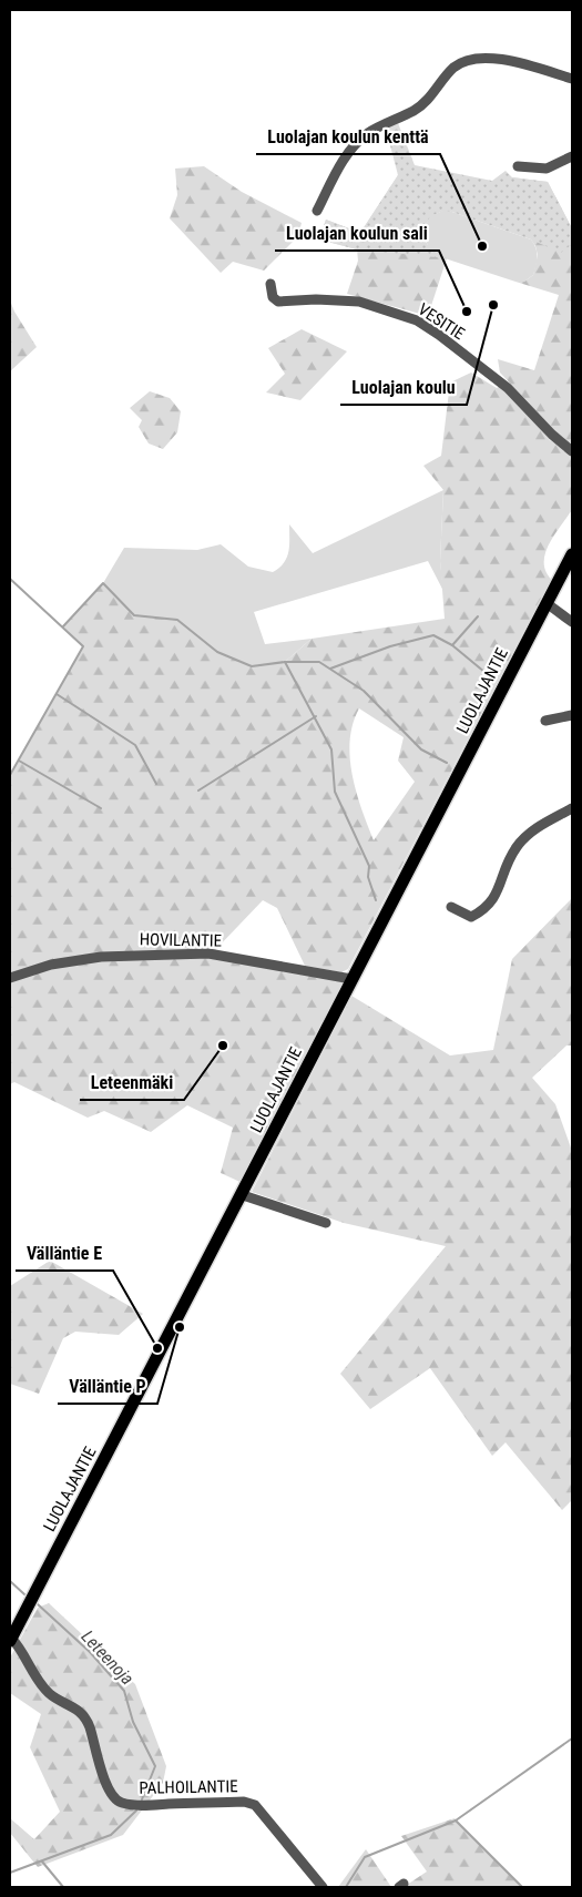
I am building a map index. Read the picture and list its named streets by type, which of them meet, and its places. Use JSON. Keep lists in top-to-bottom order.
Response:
{
  "streets": {
    "main road": ["LUOLAJANTIE"],
    "street": ["VESITIE", "HOVILANTIE", "PALHOILANTIE"]
  },
  "crossings": [
    ["LUOLAJANTIE", "HOVILANTIE"],
    ["LUOLAJANTIE", "PALHOILANTIE"]
  ],
  "water": ["Leteenoja"],
  "places": [
    "Luolajan koulun kenttä",
    "Luolajan koulu",
    "Luolajan koulun sali",
    "Leteenmäki",
    "Välläntie P",
    "Välläntie E"
  ]
}
